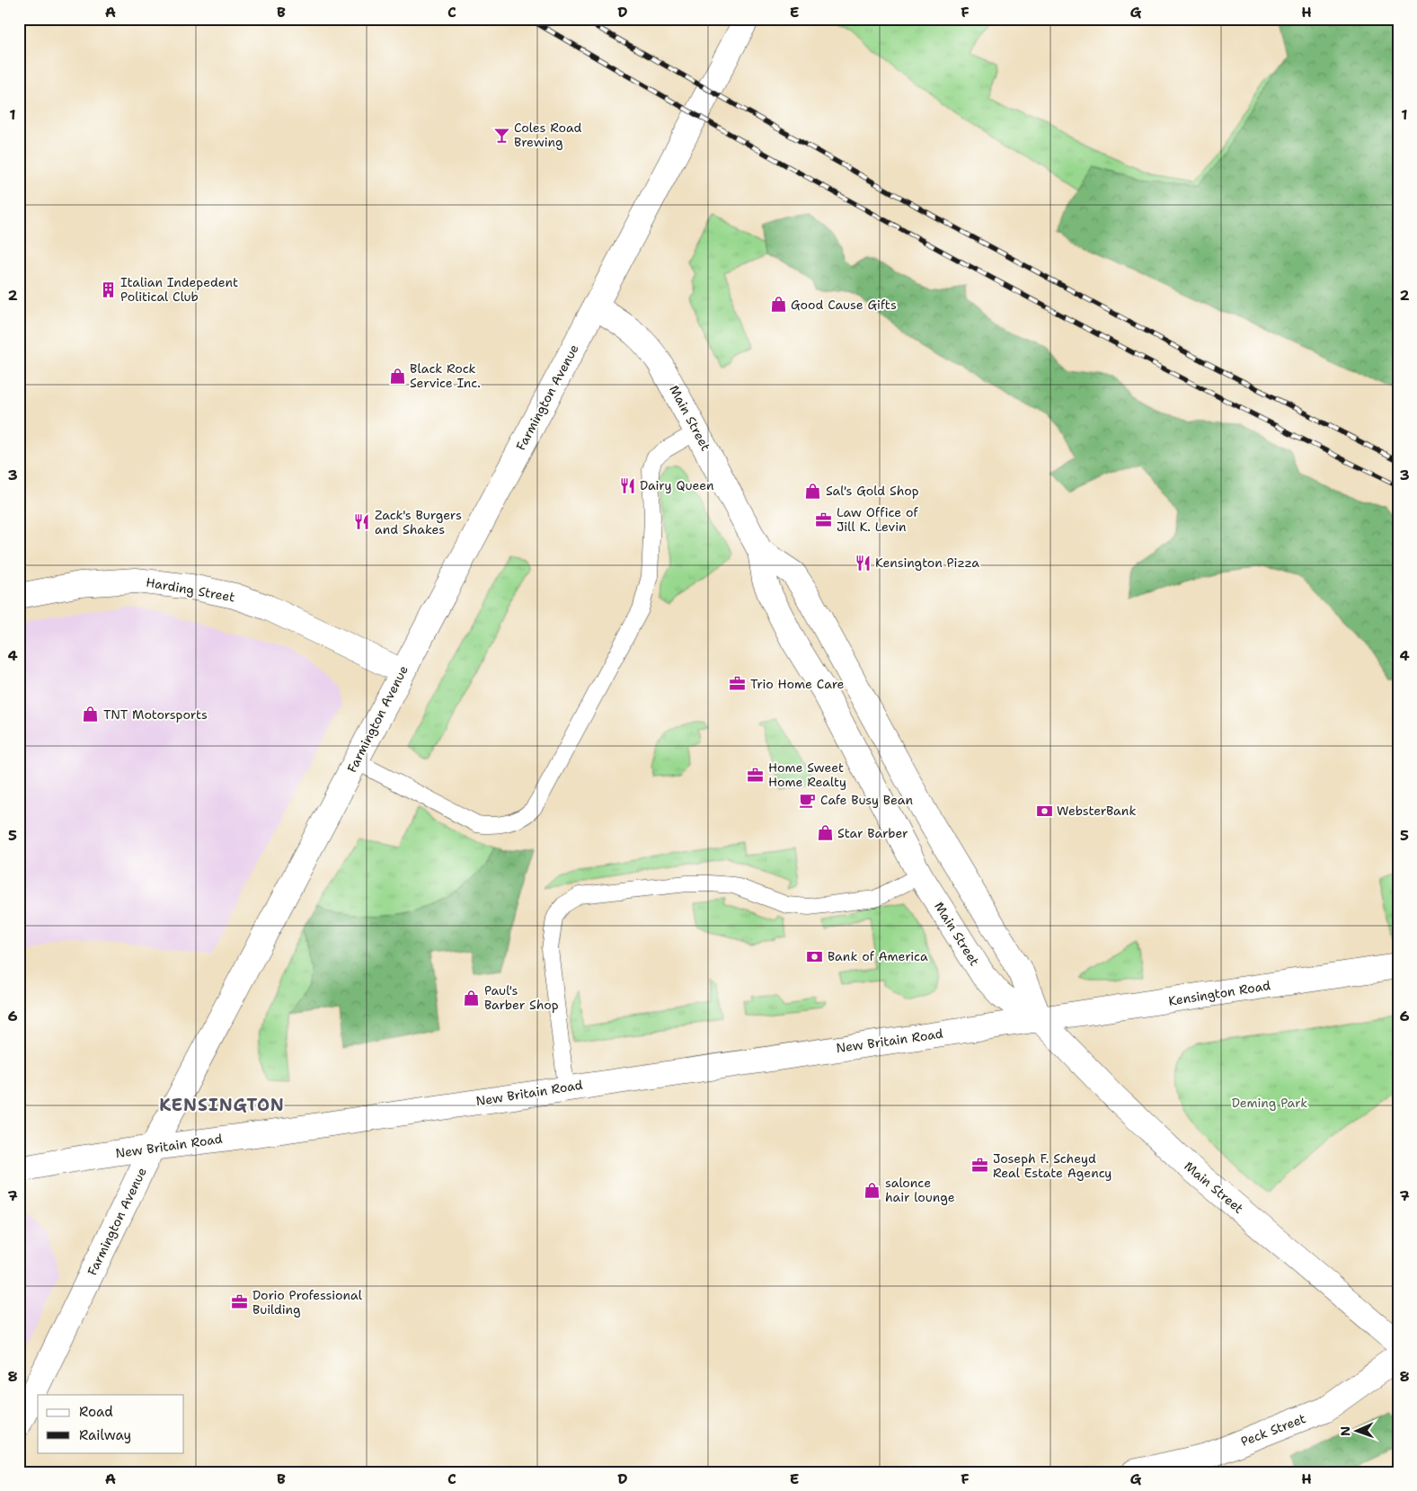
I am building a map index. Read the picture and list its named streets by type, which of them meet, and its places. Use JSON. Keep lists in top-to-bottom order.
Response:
{
  "streets": {
    "main road": [
      "Farmington Avenue",
      "Main Street",
      "Harding Street",
      "Kensington Road",
      "New Britain Road",
      "Peck Street"
    ]
  },
  "crossings": [
    ["Farmington Avenue", "Main Street"],
    ["Farmington Avenue", "Harding Street"],
    ["Farmington Avenue", "New Britain Road"],
    ["Main Street", "Kensington Road"],
    ["Main Street", "New Britain Road"],
    ["Kensington Road", "New Britain Road"]
  ],
  "districts": ["KENSINGTON"],
  "parks": ["Deming Park"],
  "places": {
    "bar": ["Coles Road Brewing"],
    "building": ["Italian Indepedent Political Club"],
    "shop": [
      "Good Cause Gifts",
      "Black Rock Service Inc.",
      "Sal's Gold Shop",
      "TNT Motorsports",
      "Star Barber",
      "Paul's Barber Shop",
      "salonce hair lounge"
    ],
    "restaurant": ["Dairy Queen", "Zack's Burgers and Shakes", "Kensington Pizza"],
    "office": [
      "Law Office of Jill K. Levin",
      "Trio Home Care",
      "Home Sweet Home Realty",
      "Joseph F. Scheyd Real Estate Agency",
      "Dorio Professional Building"
    ],
    "cafe": ["Cafe Busy Bean"],
    "bank": ["WebsterBank", "Bank of America"]
  },
  "legend": ["Road", "Railway"],
  "north": "left",
  "grid": {
    "columns": [
      "A",
      "B",
      "C",
      "D",
      "E",
      "F",
      "G",
      "H"
    ],
    "rows": [
      "1",
      "2",
      "3",
      "4",
      "5",
      "6",
      "7",
      "8"
    ]
  }
}
